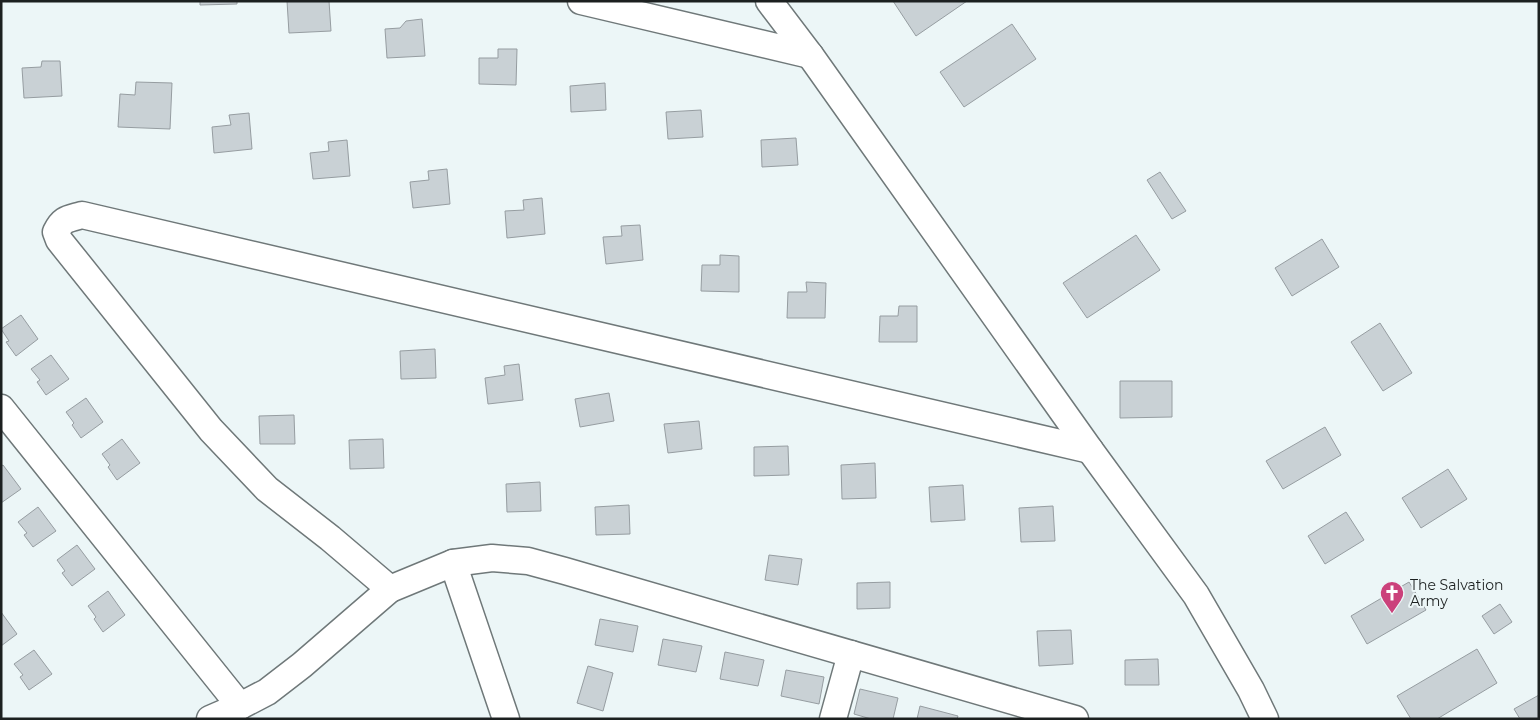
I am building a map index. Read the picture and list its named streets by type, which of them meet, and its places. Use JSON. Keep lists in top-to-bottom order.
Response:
{
  "places": {
    "church": ["The Salvation Army"]
  }
}
